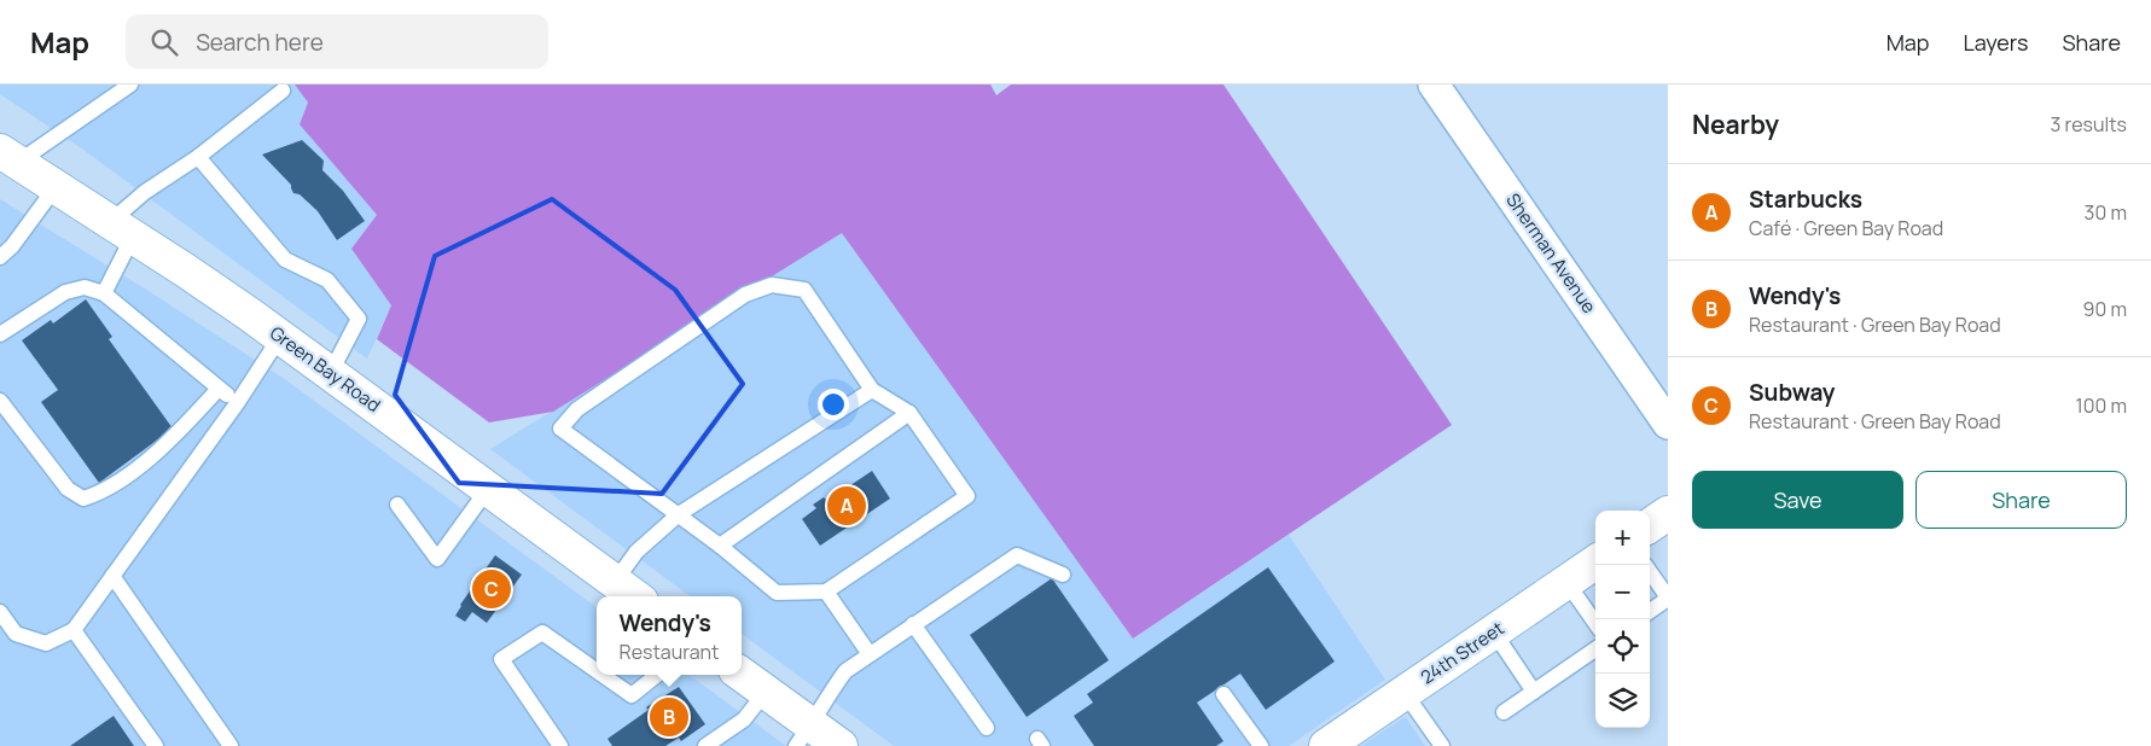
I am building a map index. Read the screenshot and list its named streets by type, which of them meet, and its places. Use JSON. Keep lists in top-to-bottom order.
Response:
{
  "streets": {
    "main road": ["Green Bay Road", "24th Street"],
    "street": ["Sherman Avenue"]
  },
  "page": {
    "header": "Map",
    "search": "Search here",
    "nav": ["Map", "Layers", "Share"],
    "heading": ["Nearby", "3 results"],
    "list": [
      {
        "mark": "A",
        "name": "Starbucks",
        "note": "Café · Green Bay Road",
        "value": "30 m"
      },
      {
        "mark": "B",
        "name": "Wendy's",
        "note": "Restaurant · Green Bay Road",
        "value": "90 m"
      },
      {
        "mark": "C",
        "name": "Subway",
        "note": "Restaurant · Green Bay Road",
        "value": "100 m"
      }
    ],
    "buttons": ["Save", "Share"],
    "pins": ["A", "C", "B"],
    "map_buttons": ["+", "−"],
    "popup": ["Wendy's", "Restaurant"]
  }
}
